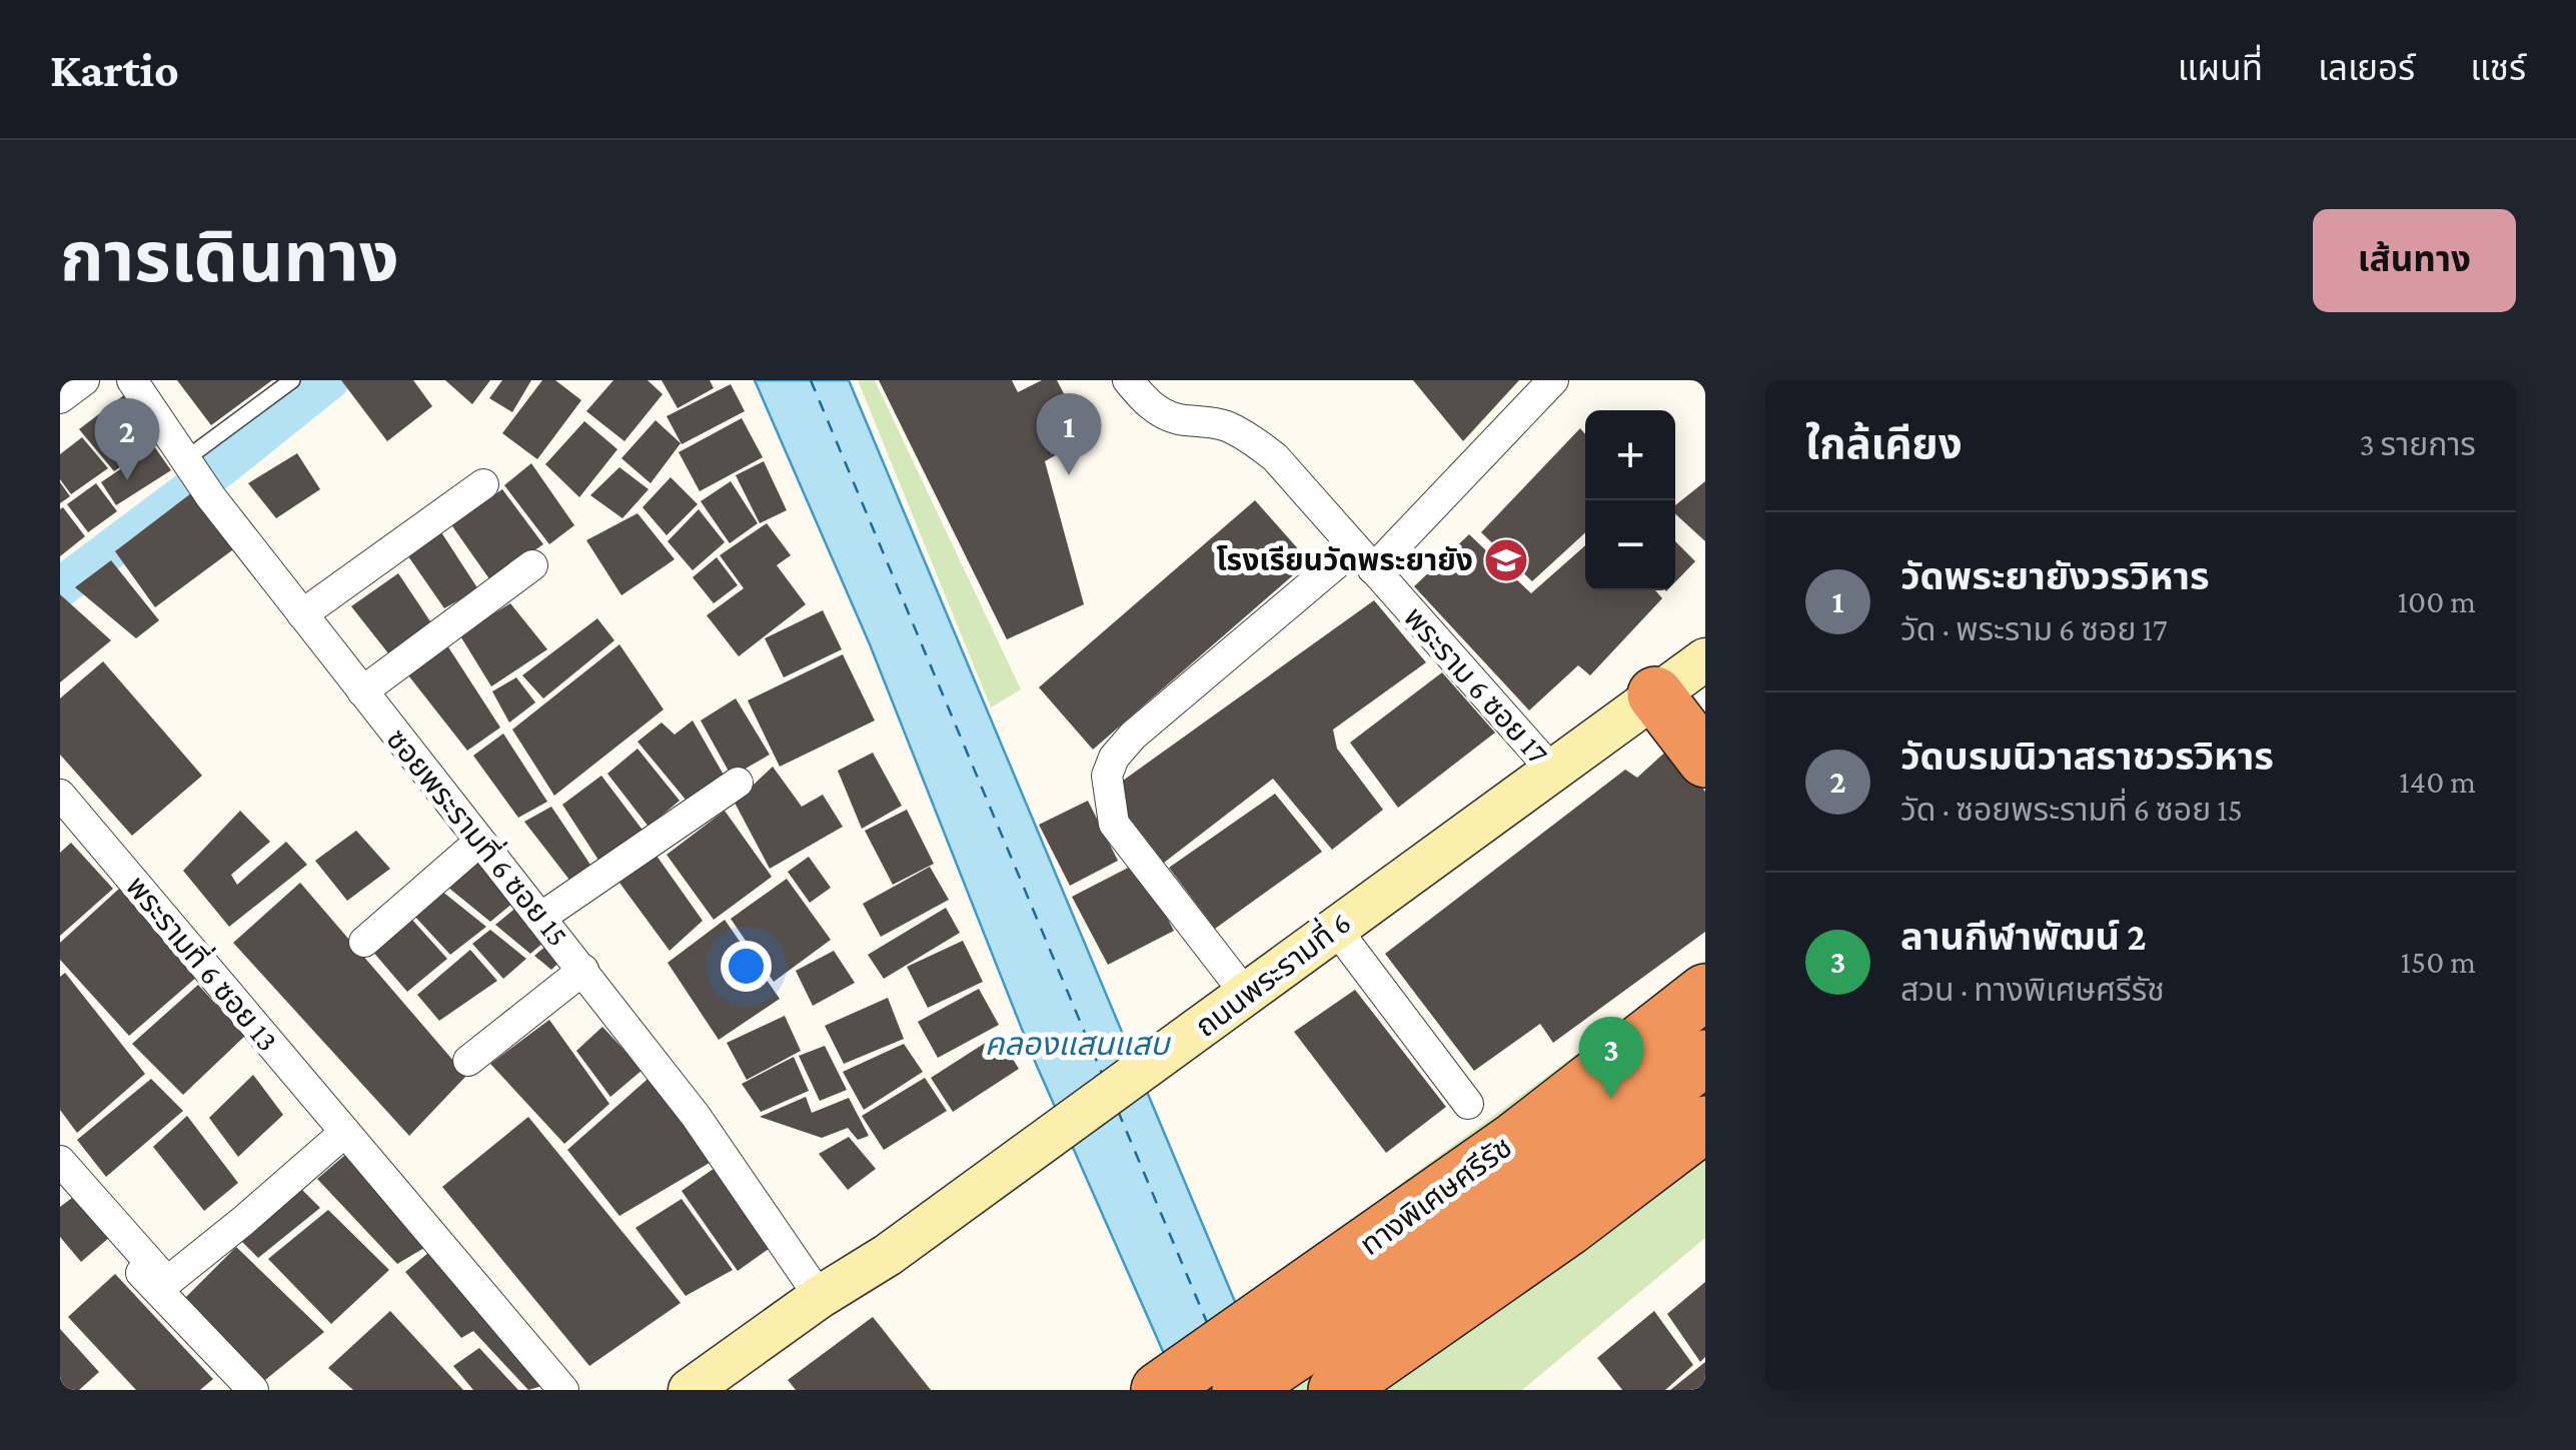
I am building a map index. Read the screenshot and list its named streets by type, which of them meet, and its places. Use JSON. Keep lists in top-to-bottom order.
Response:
{
  "streets": {
    "highway": ["ทางพิเศษศรีรัช"],
    "main road": ["ถนนพระรามที่ 6"],
    "street": ["พระราม 6 ซอย 17", "ซอยพระรามที่ 6 ซอย 15", "พระรามที่ 6 ซอย 13"]
  },
  "crossings": [
    ["พระราม 6 ซอย 17", "ถนนพระรามที่ 6"],
    ["ซอยพระรามที่ 6 ซอย 15", "ถนนพระรามที่ 6"]
  ],
  "water": ["คลองแสนแสบ"],
  "places": {
    "school or university": ["โรงเรียนวัดพระยายัง"]
  },
  "page": {
    "header": "Kartio",
    "nav": ["แผนที่", "เลเยอร์", "แชร์"],
    "title": "การเดินทาง",
    "buttons": "เส้นทาง",
    "heading": ["ใกล้เคียง", "3 รายการ"],
    "pins": ["1", "2", "3"],
    "map_buttons": ["+", "−"],
    "list": [
      {
        "mark": "1",
        "name": "วัดพระยายังวรวิหาร",
        "note": "วัด · พระราม 6 ซอย 17",
        "value": "100 m"
      },
      {
        "mark": "2",
        "name": "วัดบรมนิวาสราชวรวิหาร",
        "note": "วัด · ซอยพระรามที่ 6 ซอย 15",
        "value": "140 m"
      },
      {
        "mark": "3",
        "name": "ลานกีฬาพัฒน์ 2",
        "note": "สวน · ทางพิเศษศรีรัช",
        "value": "150 m"
      }
    ]
  }
}
